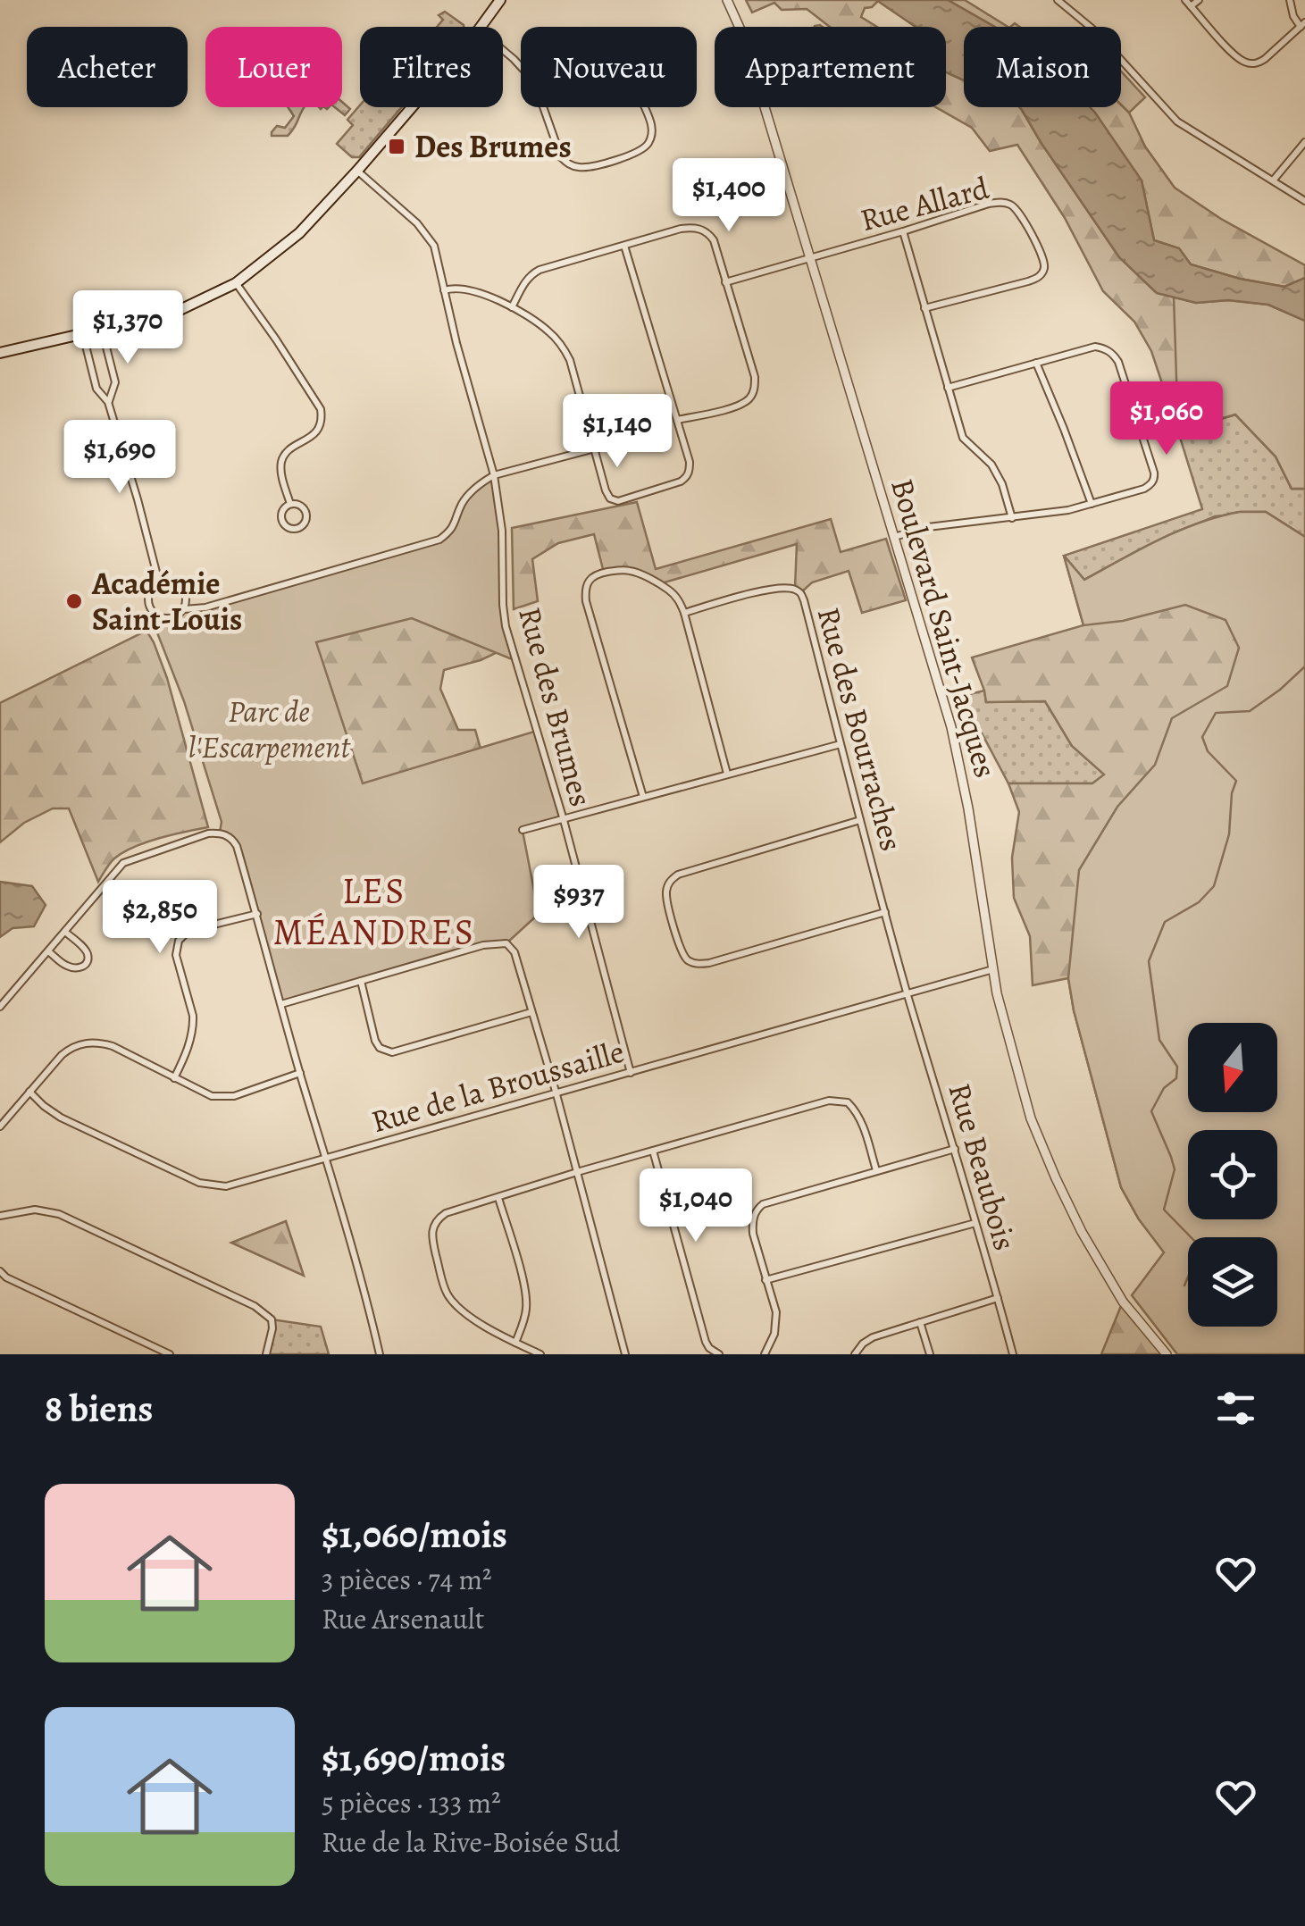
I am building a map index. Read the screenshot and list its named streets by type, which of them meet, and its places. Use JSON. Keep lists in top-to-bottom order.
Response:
{
  "streets": {
    "street": [
      "Rue Allard",
      "Boulevard Saint-Jacques",
      "Rue des Brumes",
      "Rue des Bourraches",
      "Rue de la Broussaille",
      "Rue Beaubois"
    ]
  },
  "crossings": [
    ["Rue Allard", "Boulevard Saint-Jacques"],
    ["Boulevard Saint-Jacques", "Rue de la Broussaille"],
    ["Rue des Brumes", "Rue de la Broussaille"],
    ["Rue des Bourraches", "Rue de la Broussaille"],
    ["Rue des Bourraches", "Rue Beaubois"],
    ["Rue de la Broussaille", "Rue Beaubois"]
  ],
  "districts": ["LES MÉANDRES"],
  "parks": ["Parc de l'Escarpement"],
  "places": {
    "transit": ["Des Brumes"],
    "other": ["Académie Saint-Louis"]
  },
  "north": "bottom",
  "page": {
    "chip": [
      "Acheter",
      "Louer",
      "Filtres",
      "Nouveau",
      "Appartement",
      "Maison"
    ],
    "price": [
      "$1,400",
      "$1,370",
      "$1,060",
      "$1,140",
      "$1,690",
      "$937",
      "$2,850",
      "$1,040"
    ],
    "heading": "8 biens",
    "list": [
      {
        "name": "$1,060/mois",
        "note": "3 pièces · 74 m² · Rue Arsenault"
      },
      {
        "name": "$1,690/mois",
        "note": "5 pièces · 133 m² · Rue de la Rive-Boisée Sud"
      }
    ]
  }
}
